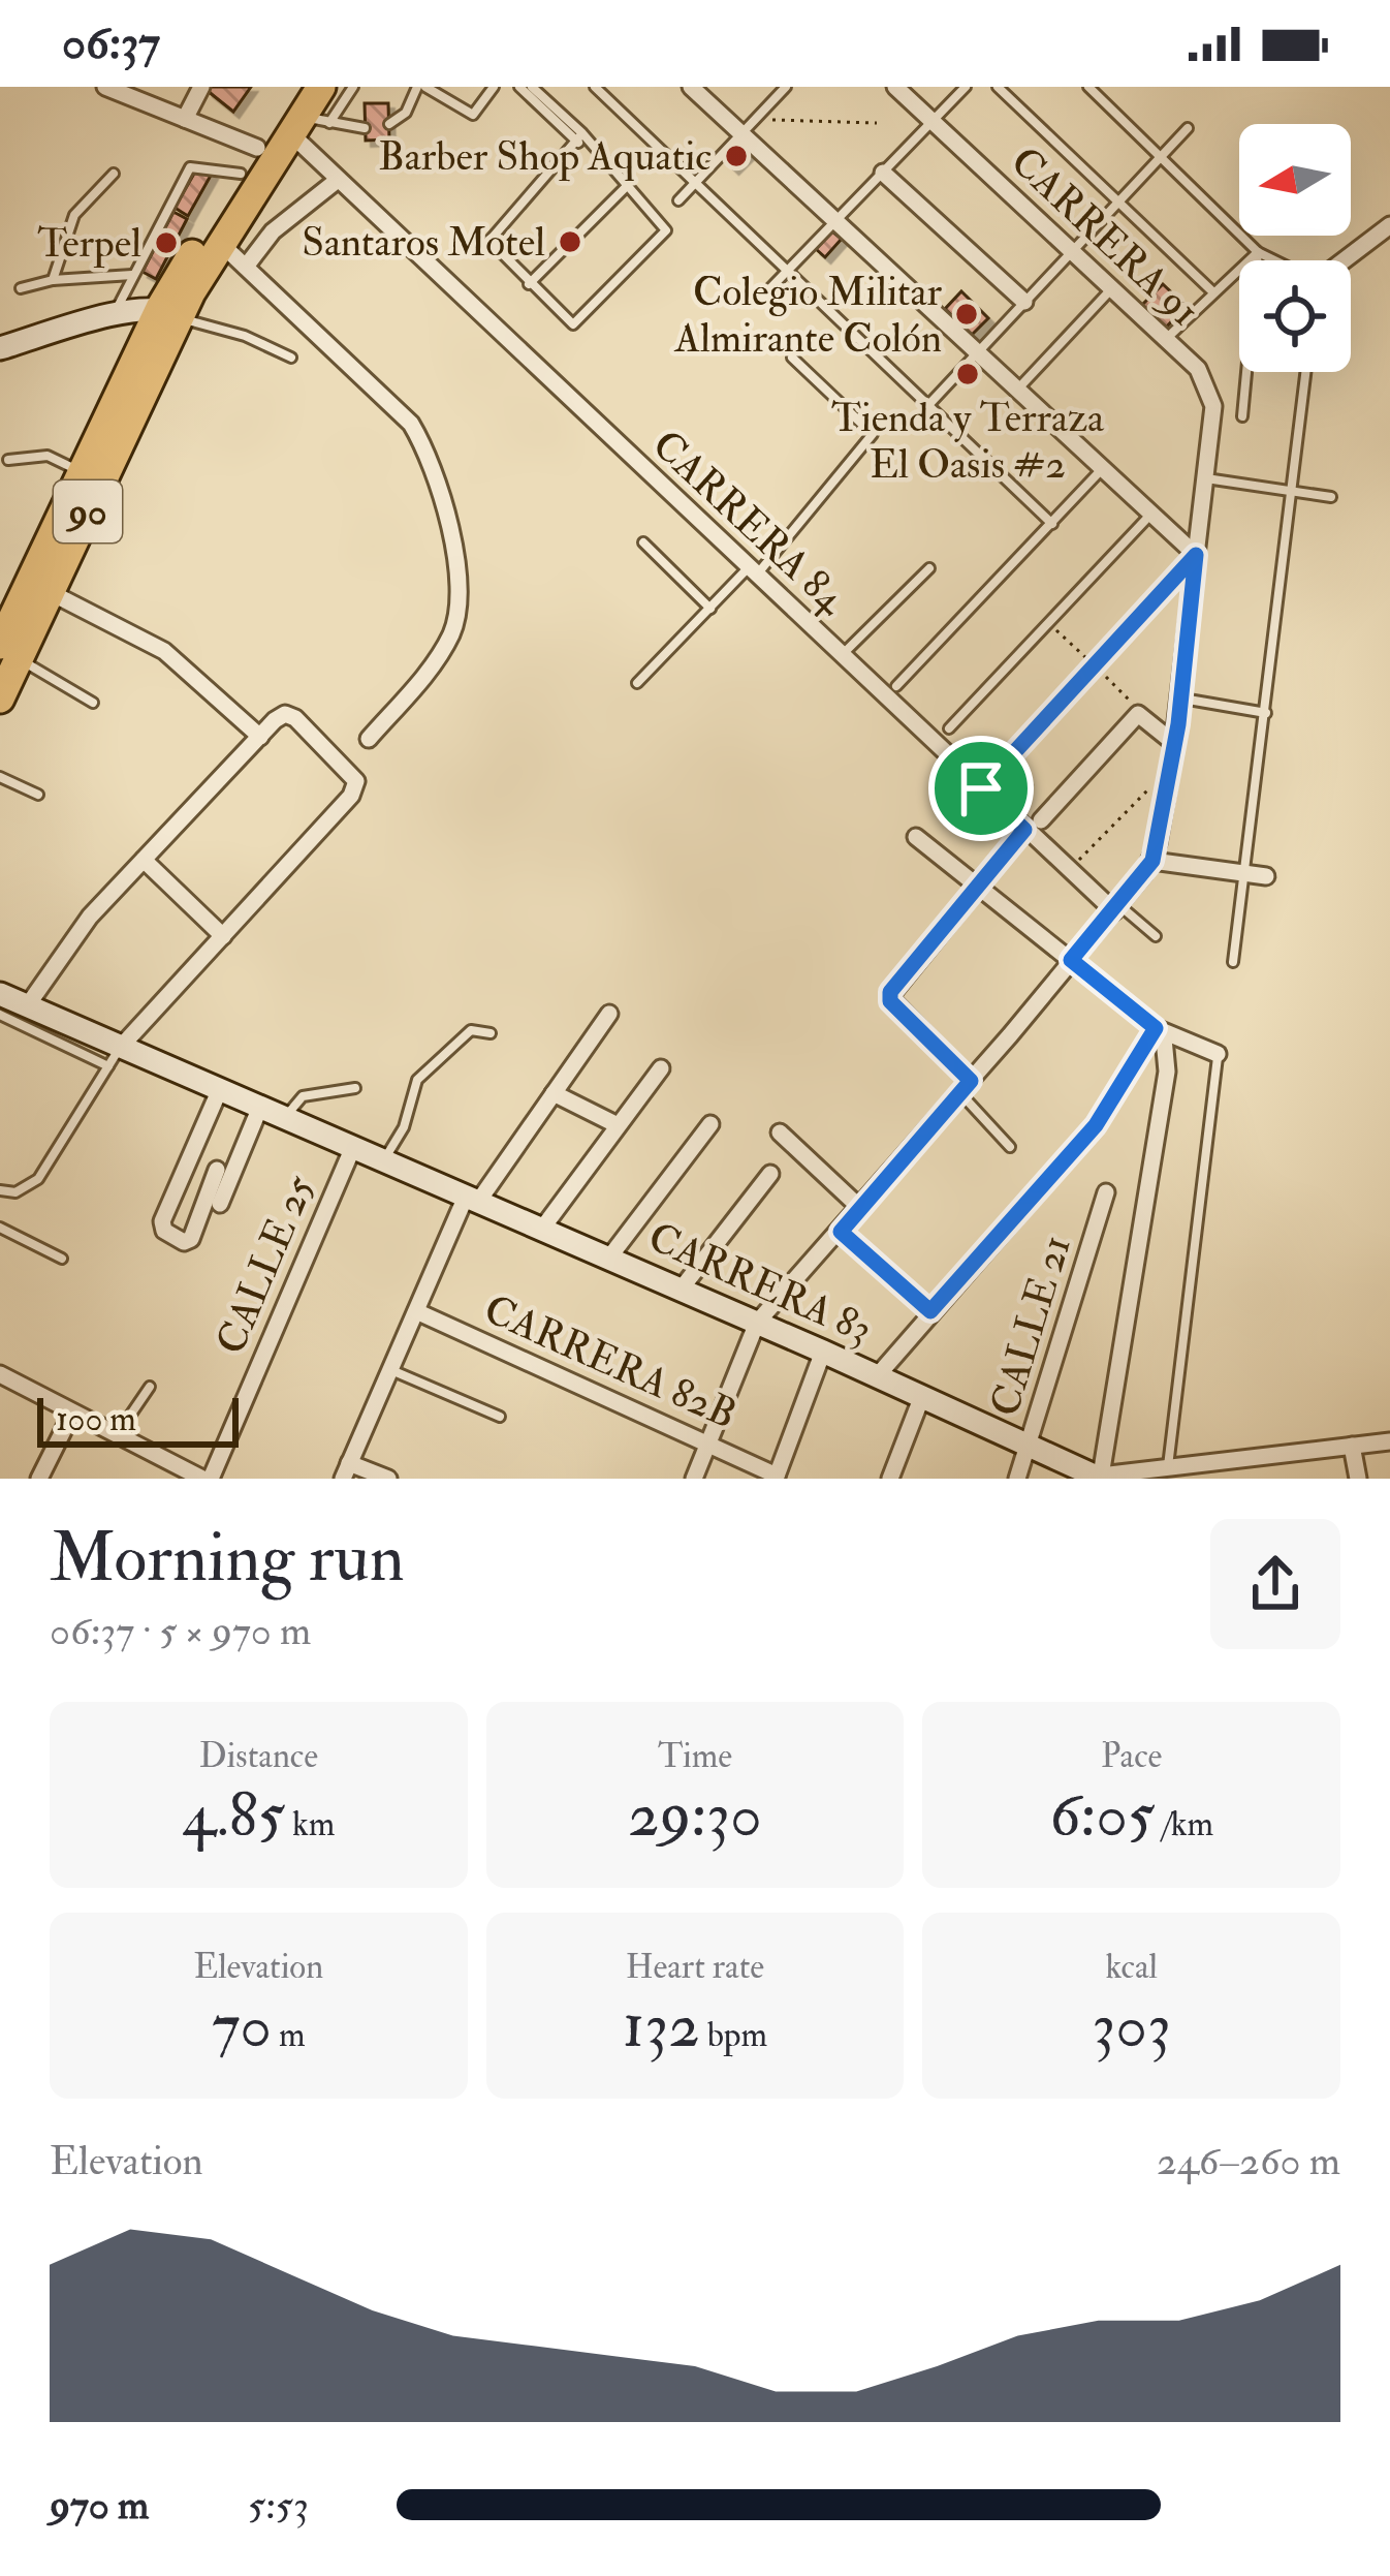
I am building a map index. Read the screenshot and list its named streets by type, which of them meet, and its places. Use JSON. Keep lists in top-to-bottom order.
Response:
{
  "streets": {
    "highway": ["90"],
    "street": [
      "CARRERA 91",
      "CARRERA 84",
      "CALLE 25",
      "CARRERA 83",
      "CALLE 21",
      "CARRERA 82B"
    ]
  },
  "crossings": [
    ["90", "CARRERA 84"],
    ["CALLE 25", "CARRERA 83"],
    ["CARRERA 83", "CALLE 21"]
  ],
  "places": [
    "Barber Shop Aquatic",
    "Santaros Motel",
    "Terpel",
    "Colegio Militar Almirante Colón",
    "Tienda y Terraza El Oasis #2"
  ],
  "scale_bar": "100 m",
  "north": "left",
  "page": {
    "status": "06:37",
    "scale": "100 m",
    "heading": ["Morning run", "06:37 · 5 × 970 m"],
    "stats": [
      ["Distance", "4.85 km"],
      ["Time", "29:30"],
      ["Pace", "6:05 /km"],
      ["Elevation", "70 m"],
      ["Heart rate", "132 bpm"],
      ["kcal", "303"]
    ],
    "chart": ["Elevation", "246–260 m"],
    "list": [
      {
        "name": "970 m",
        "note": "5:53"
      }
    ]
  }
}
